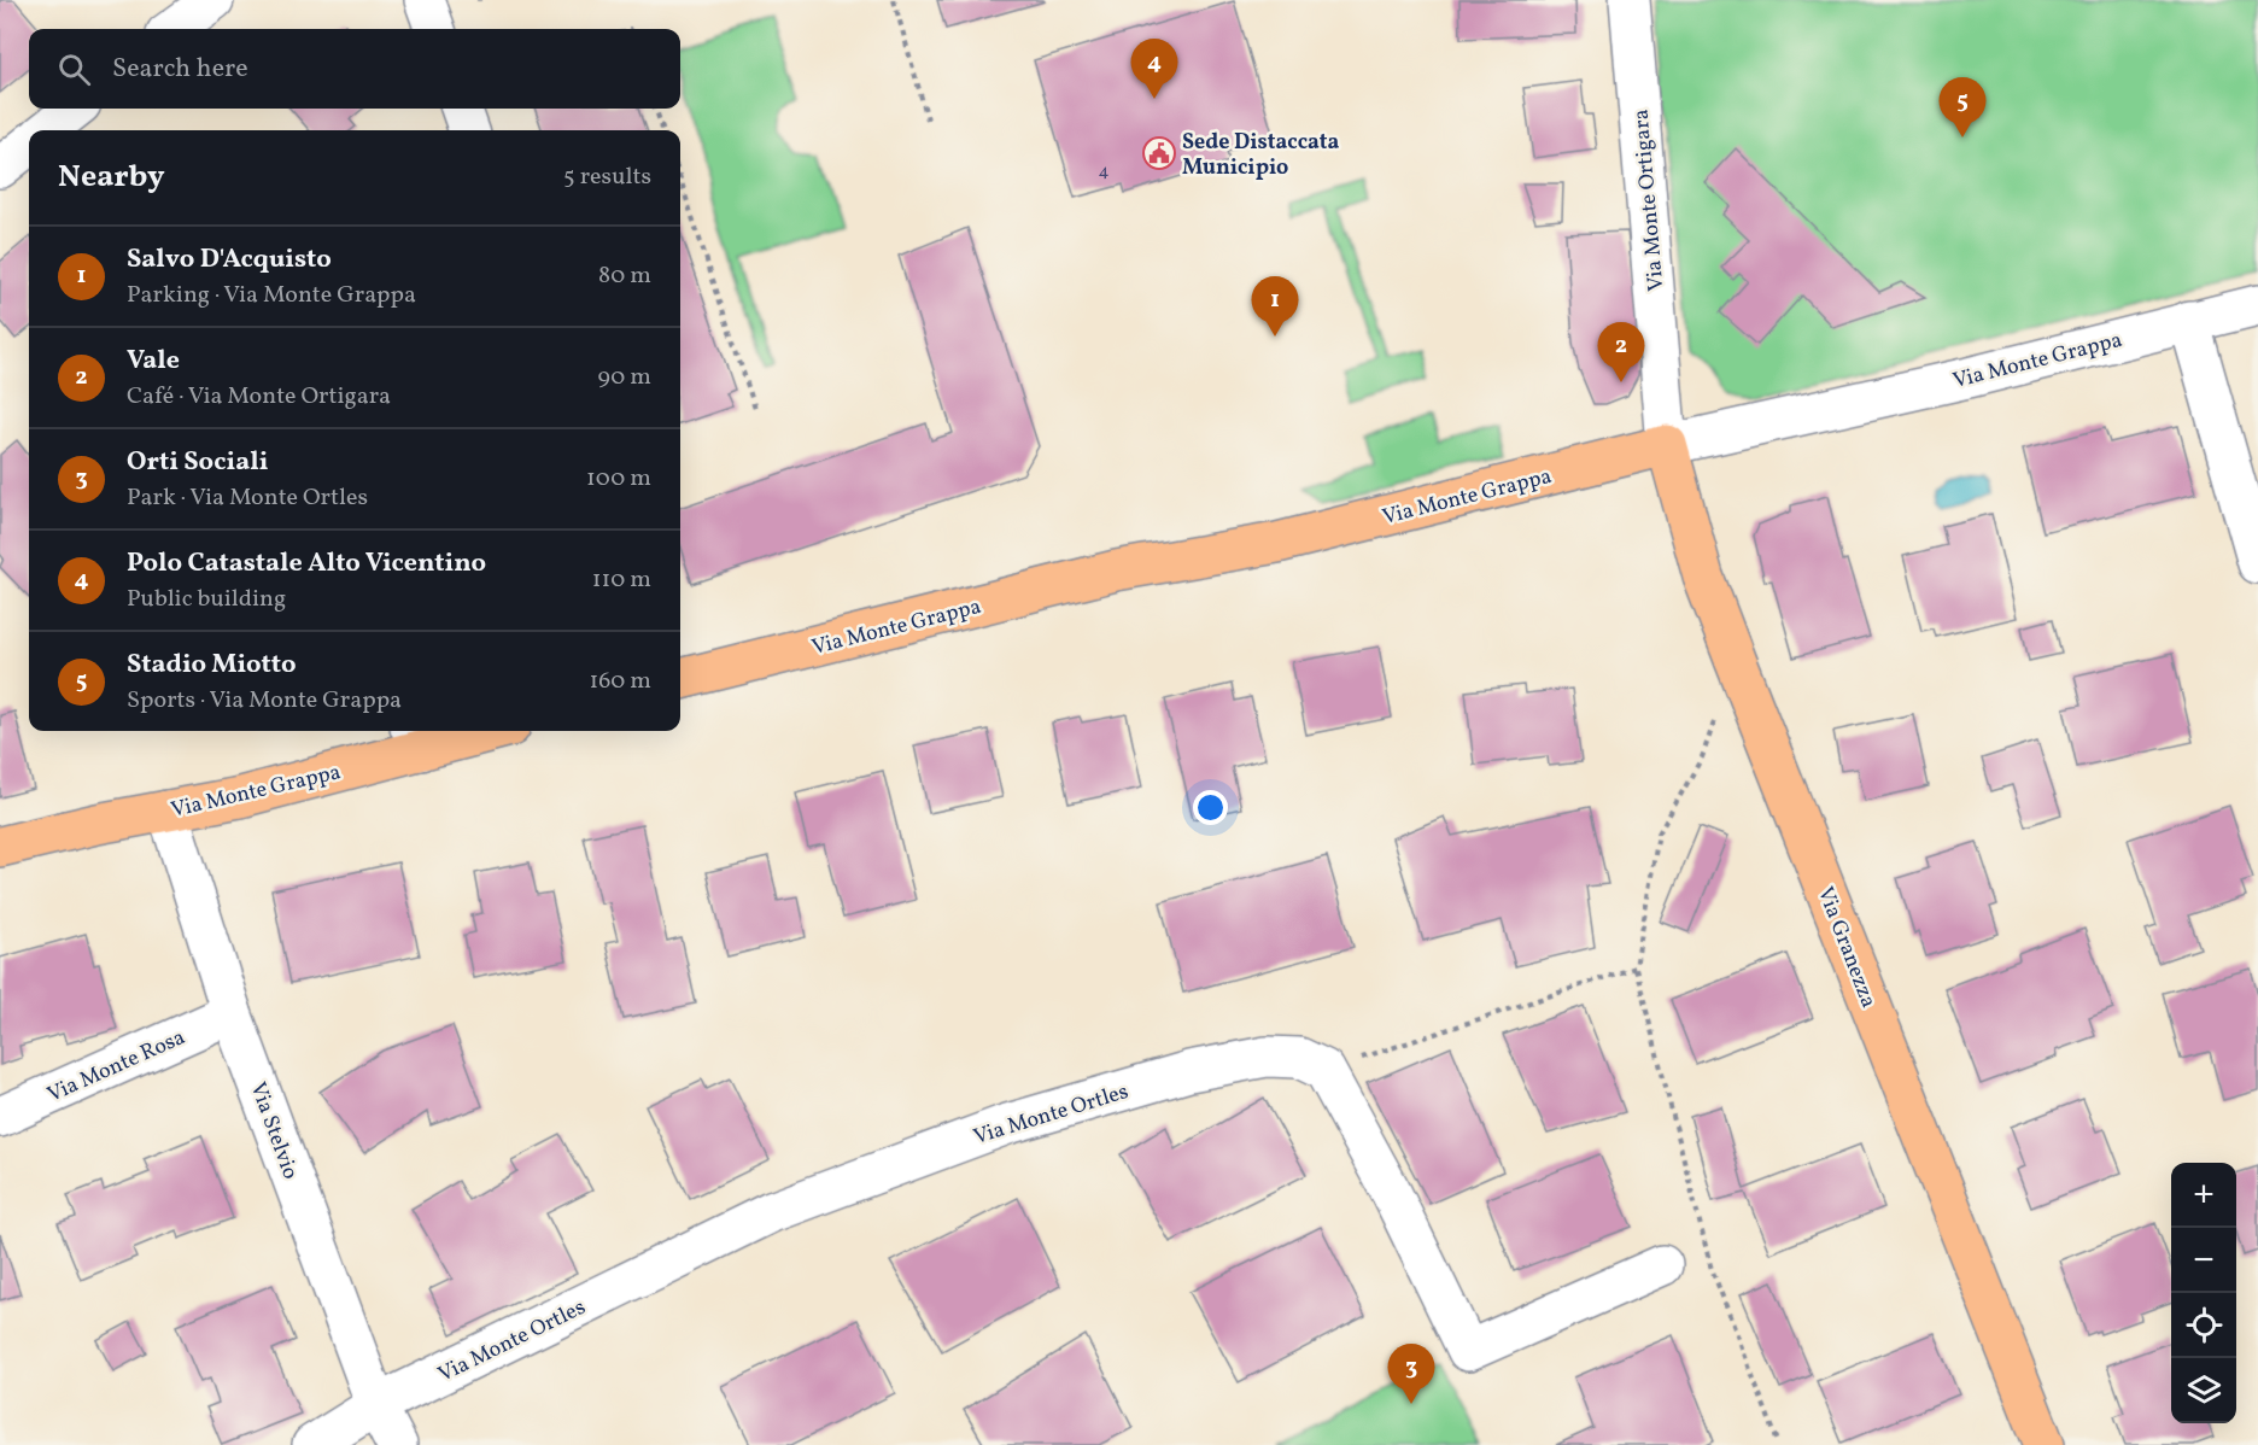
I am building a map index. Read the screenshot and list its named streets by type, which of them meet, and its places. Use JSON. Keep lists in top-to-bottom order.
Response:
{
  "streets": {
    "main road": ["Via Monte Grappa", "Via Granezza"],
    "street": [
      "Via Monte Ortigara",
      "Via Monte Rosa",
      "Via Monte Ortles",
      "Via Stelvio"
    ]
  },
  "crossings": [
    ["Via Monte Ortigara", "Via Monte Grappa"],
    ["Via Monte Ortigara", "Via Granezza"],
    ["Via Monte Grappa", "Via Granezza"],
    ["Via Monte Grappa", "Via Stelvio"],
    ["Via Monte Rosa", "Via Stelvio"],
    ["Via Monte Ortles", "Via Stelvio"]
  ],
  "places": {
    "public building": ["Sede Distaccata Municipio"]
  },
  "house_numbers": ["4"],
  "page": {
    "search": "Search here",
    "pins": [
      "4",
      "5",
      "1",
      "2",
      "3"
    ],
    "heading": ["Nearby", "5 results"],
    "list": [
      {
        "mark": "1",
        "name": "Salvo D'Acquisto",
        "note": "Parking · Via Monte Grappa",
        "value": "80 m"
      },
      {
        "mark": "2",
        "name": "Vale",
        "note": "Café · Via Monte Ortigara",
        "value": "90 m"
      },
      {
        "mark": "3",
        "name": "Orti Sociali",
        "note": "Park · Via Monte Ortles",
        "value": "100 m"
      },
      {
        "mark": "4",
        "name": "Polo Catastale Alto Vicentino",
        "note": "Public building",
        "value": "110 m"
      },
      {
        "mark": "5",
        "name": "Stadio Miotto",
        "note": "Sports · Via Monte Grappa",
        "value": "160 m"
      }
    ],
    "map_buttons": ["+", "−"]
  }
}
